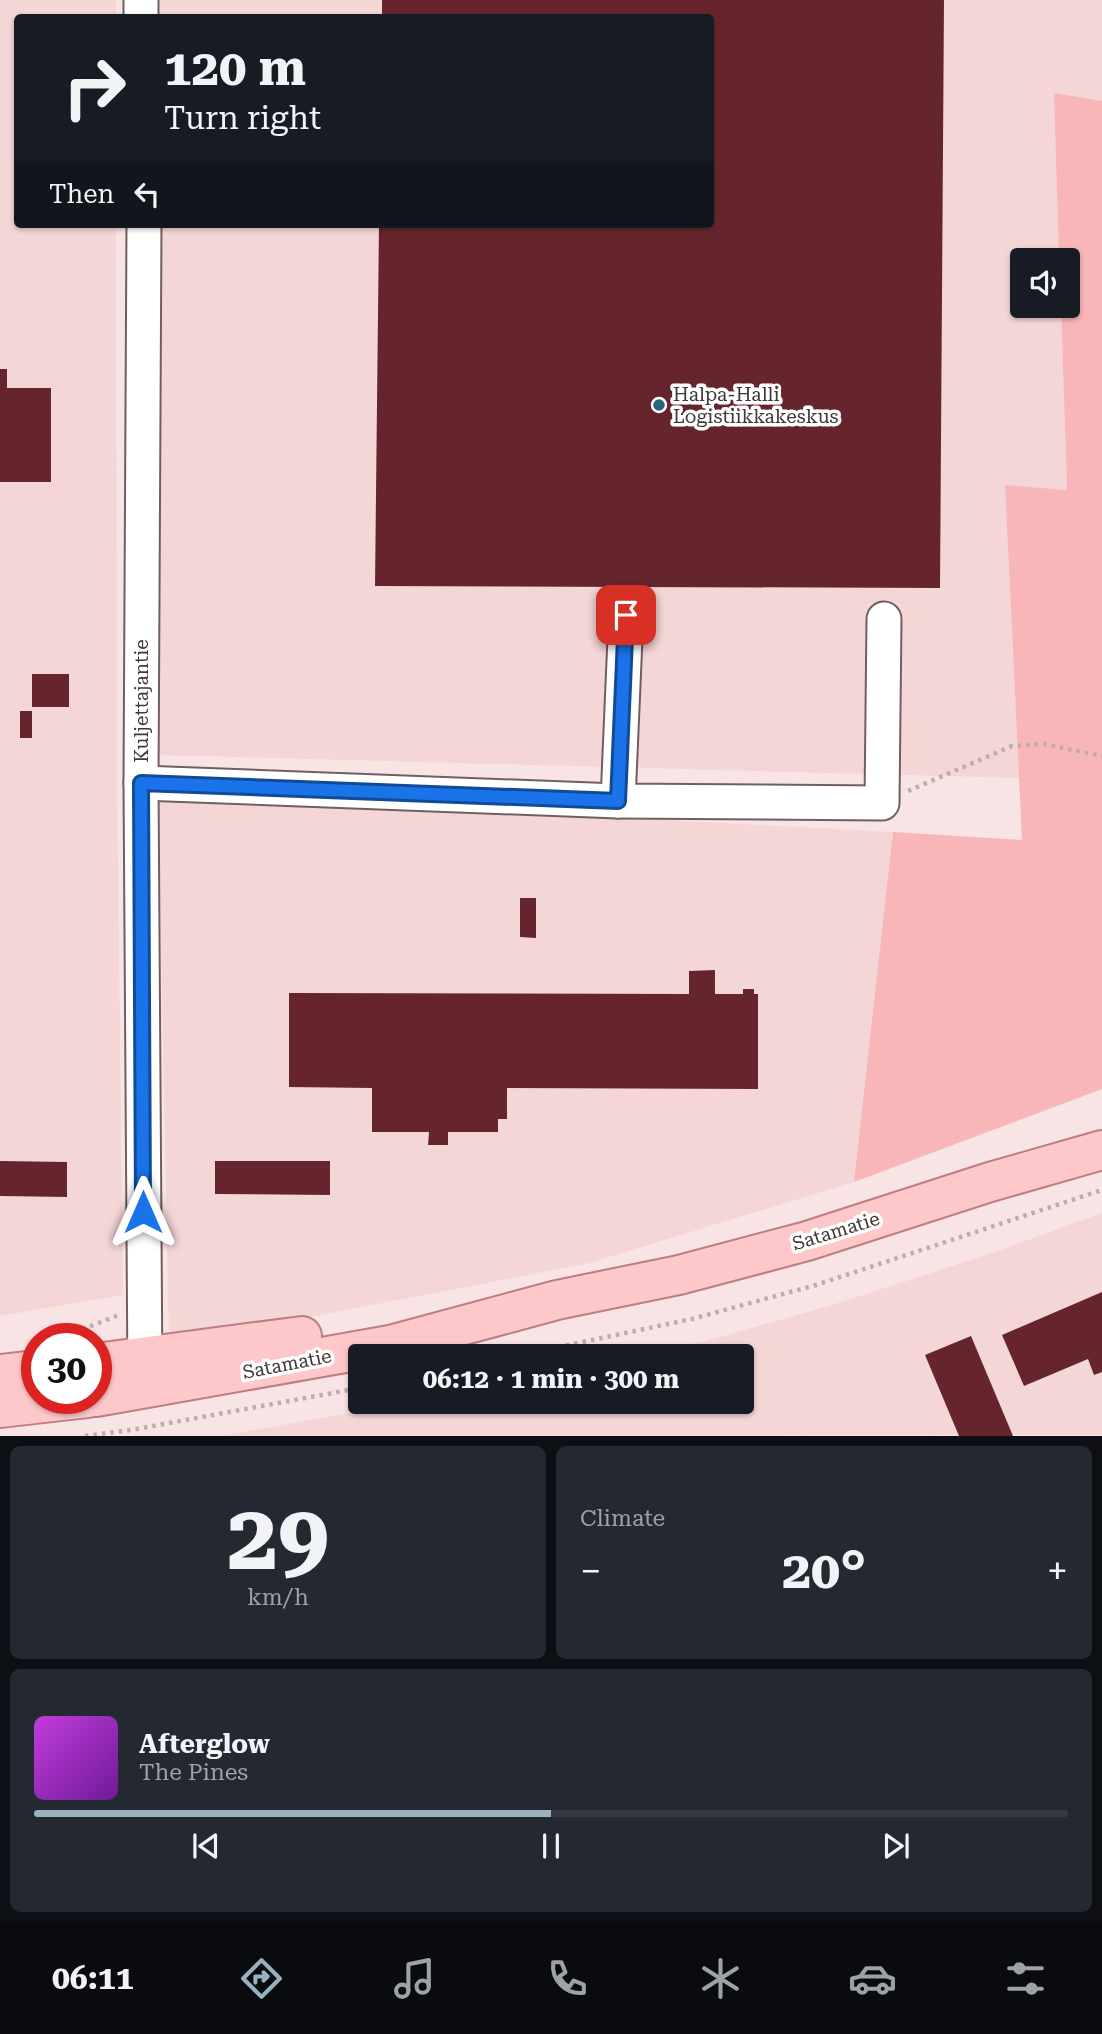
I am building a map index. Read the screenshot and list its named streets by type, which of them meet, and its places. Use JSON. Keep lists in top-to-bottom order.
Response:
{
  "streets": {
    "main road": ["Satamatie"],
    "street": ["Kuljettajantie"]
  },
  "crossings": [
    ["Kuljettajantie", "Satamatie"]
  ],
  "places": ["Halpa-Halli Logistiikkakeskus"],
  "page": {
    "turn": ["120 m", "Turn right"],
    "then": "Then",
    "limit": "30",
    "trip": "06:12 · 1 min · 300 m",
    "tile": [
      ["29", "km/h"],
      "Climate"
    ],
    "heat": ["−", "20°", "+"],
    "song": ["Afterglow", "The Pines"],
    "tabs": "06:11"
  }
}
